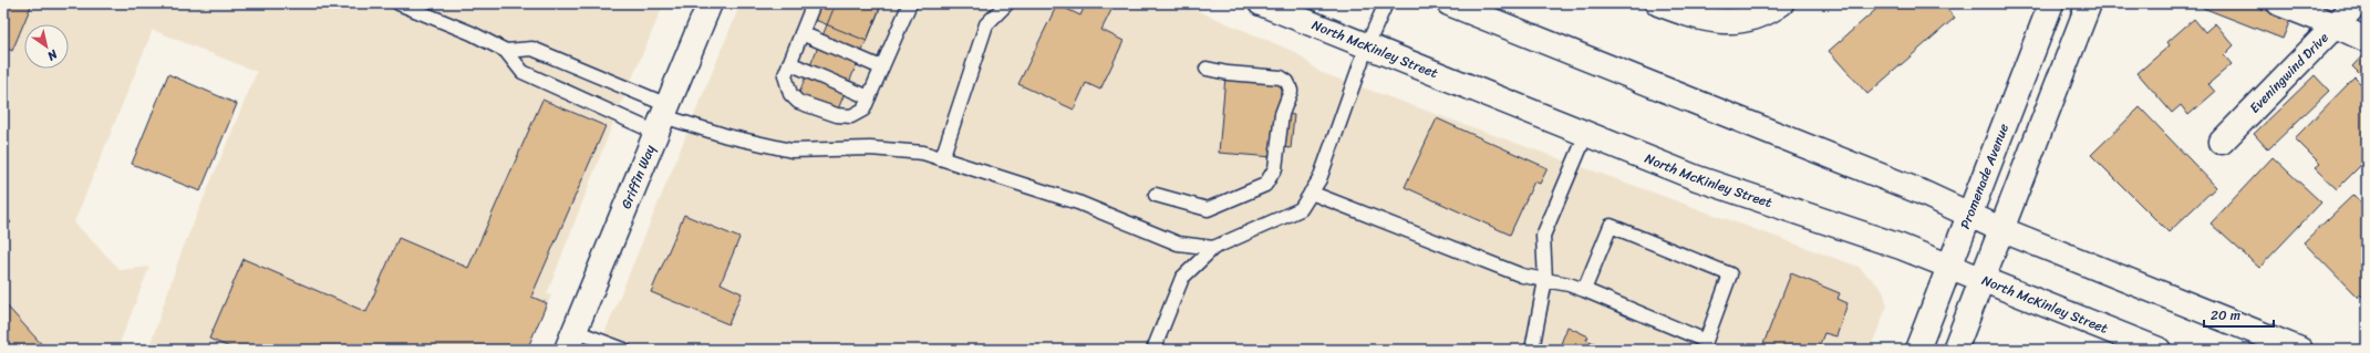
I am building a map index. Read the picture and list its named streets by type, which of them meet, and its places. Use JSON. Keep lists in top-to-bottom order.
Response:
{
  "streets": {
    "main road": [
      "North McKinley Street",
      "Eveningwind Drive",
      "Promenade Avenue",
      "Griffin Way"
    ]
  },
  "crossings": [
    ["North McKinley Street", "Promenade Avenue"]
  ],
  "scale_bar": "20 m",
  "north": "bottom right"
}
